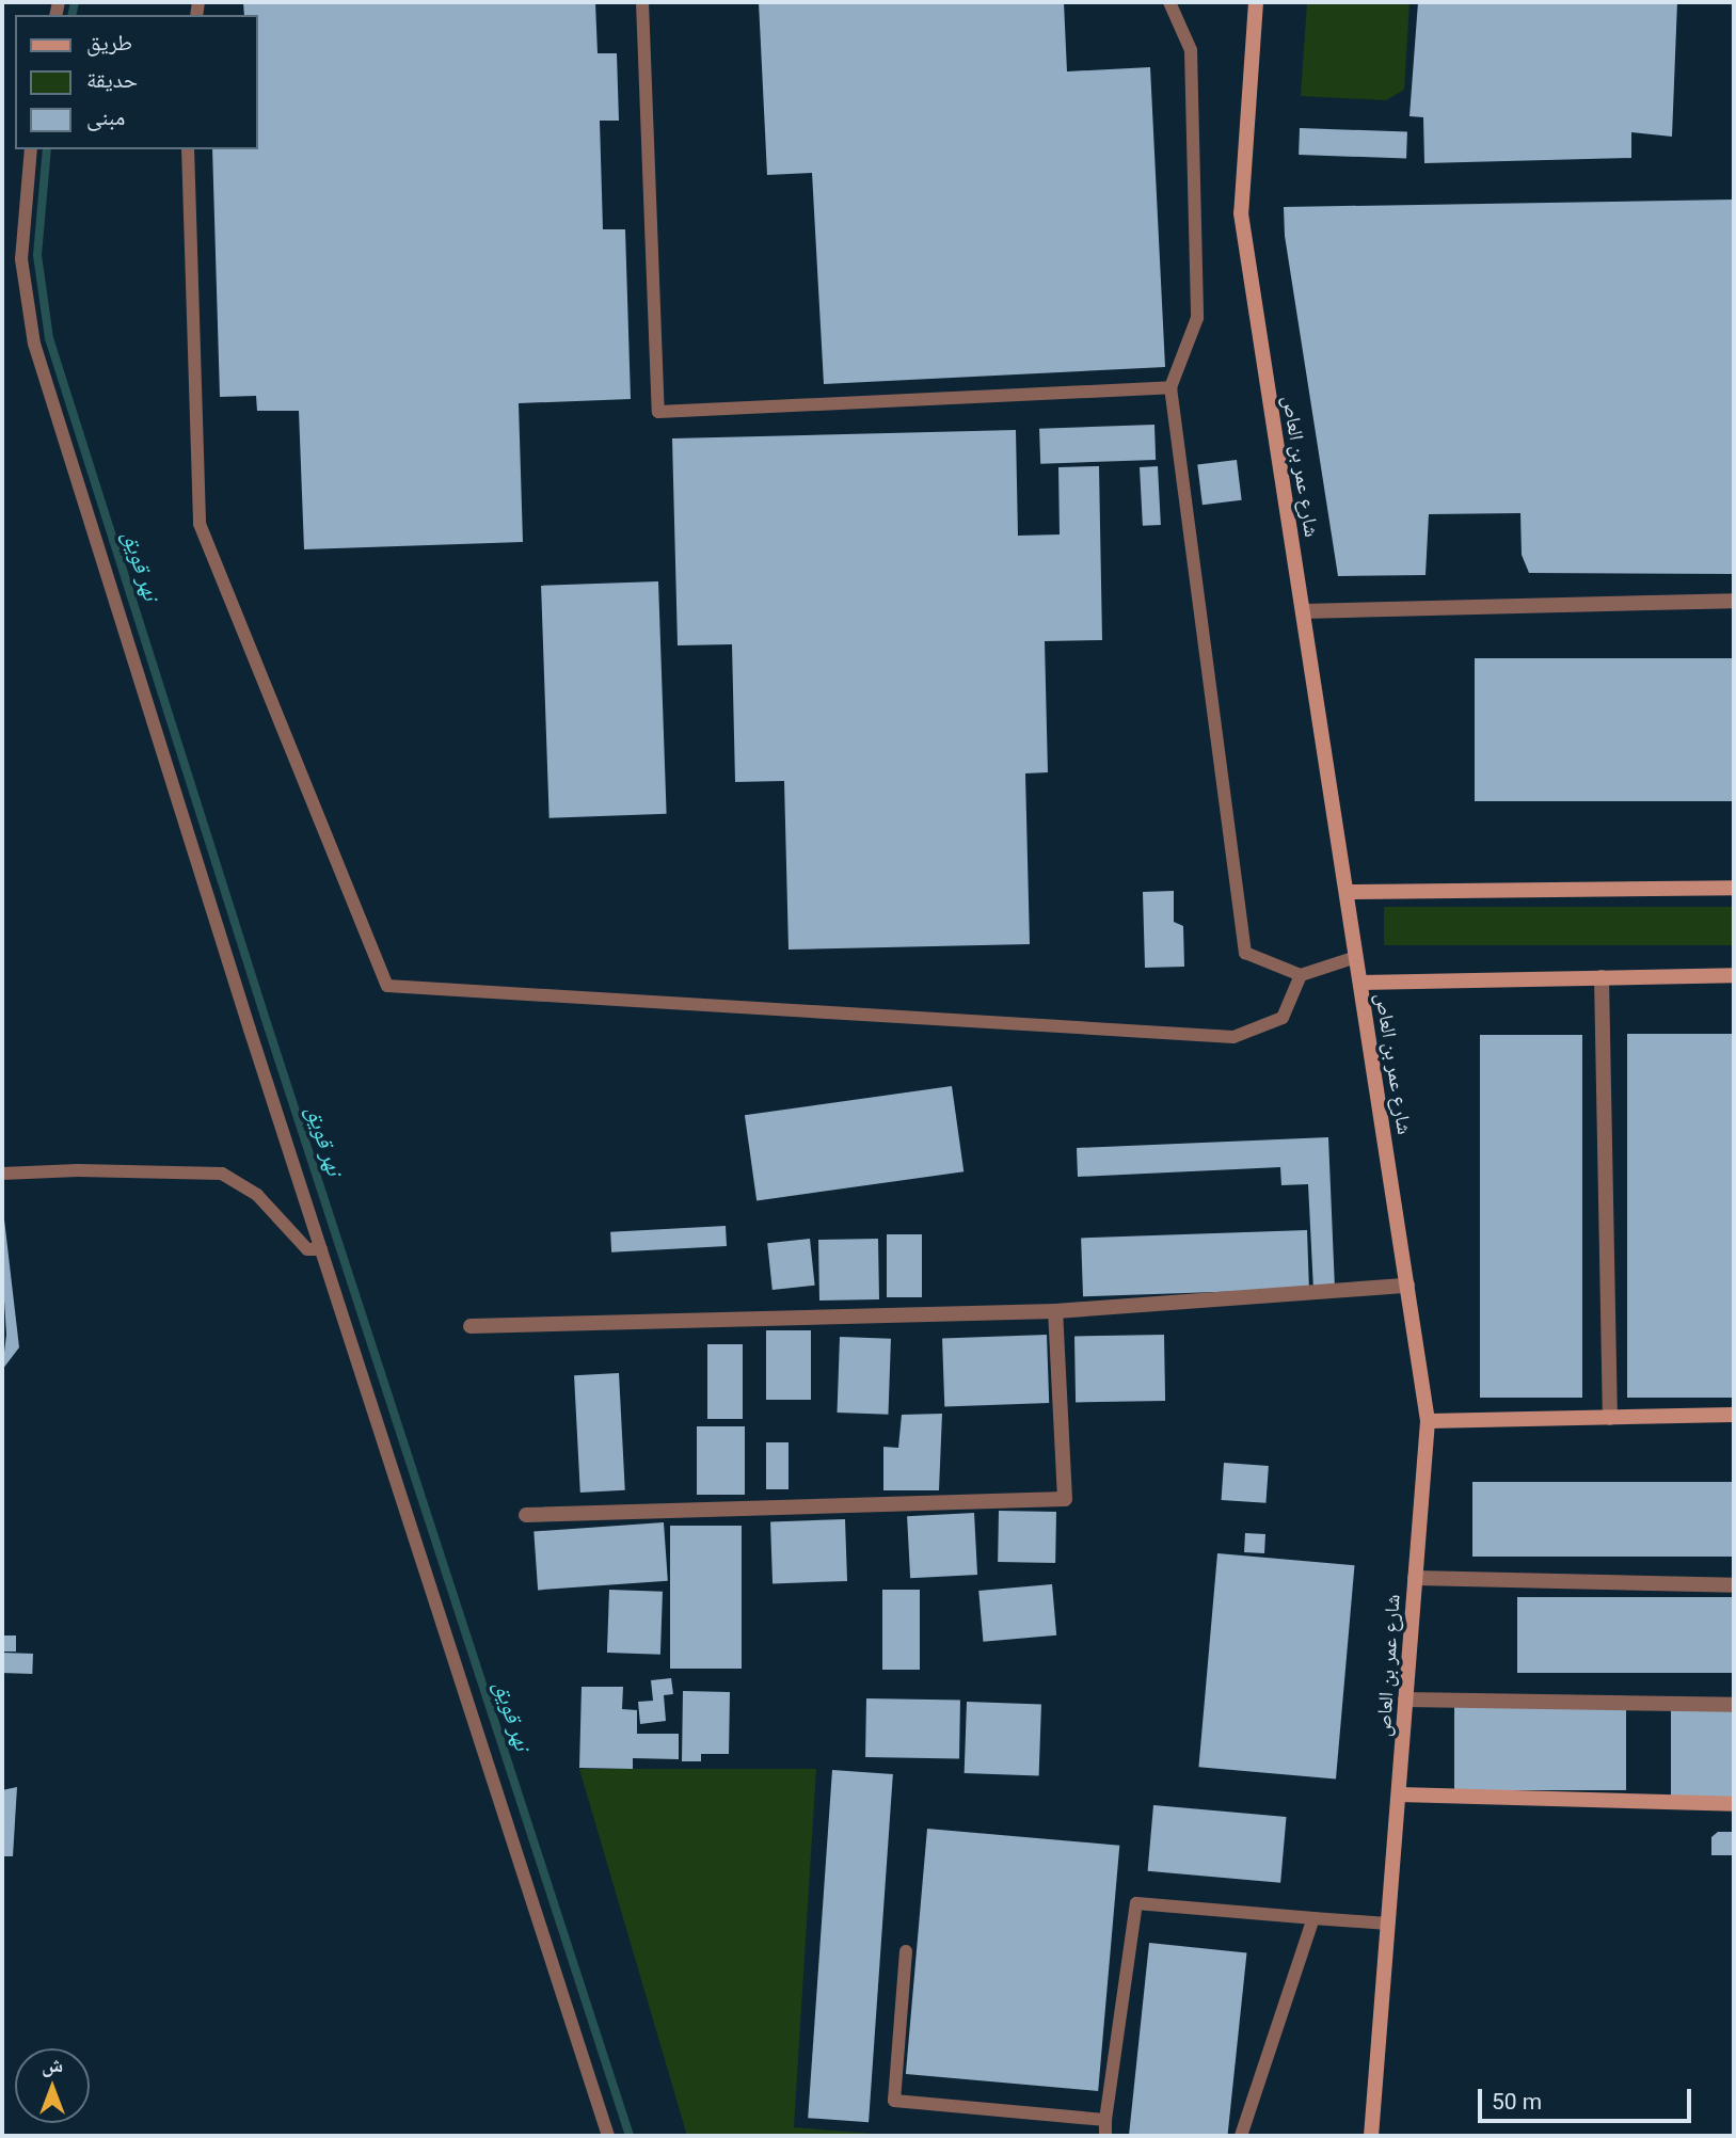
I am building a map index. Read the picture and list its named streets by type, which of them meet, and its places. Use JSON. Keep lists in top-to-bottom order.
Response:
{
  "streets": {
    "street": ["شارع عمر بن العاص"]
  },
  "water": ["نهر قويق"],
  "legend": ["طريق", "حديقة", "مبنى"],
  "scale_bar": "50 m",
  "north": "top"
}
